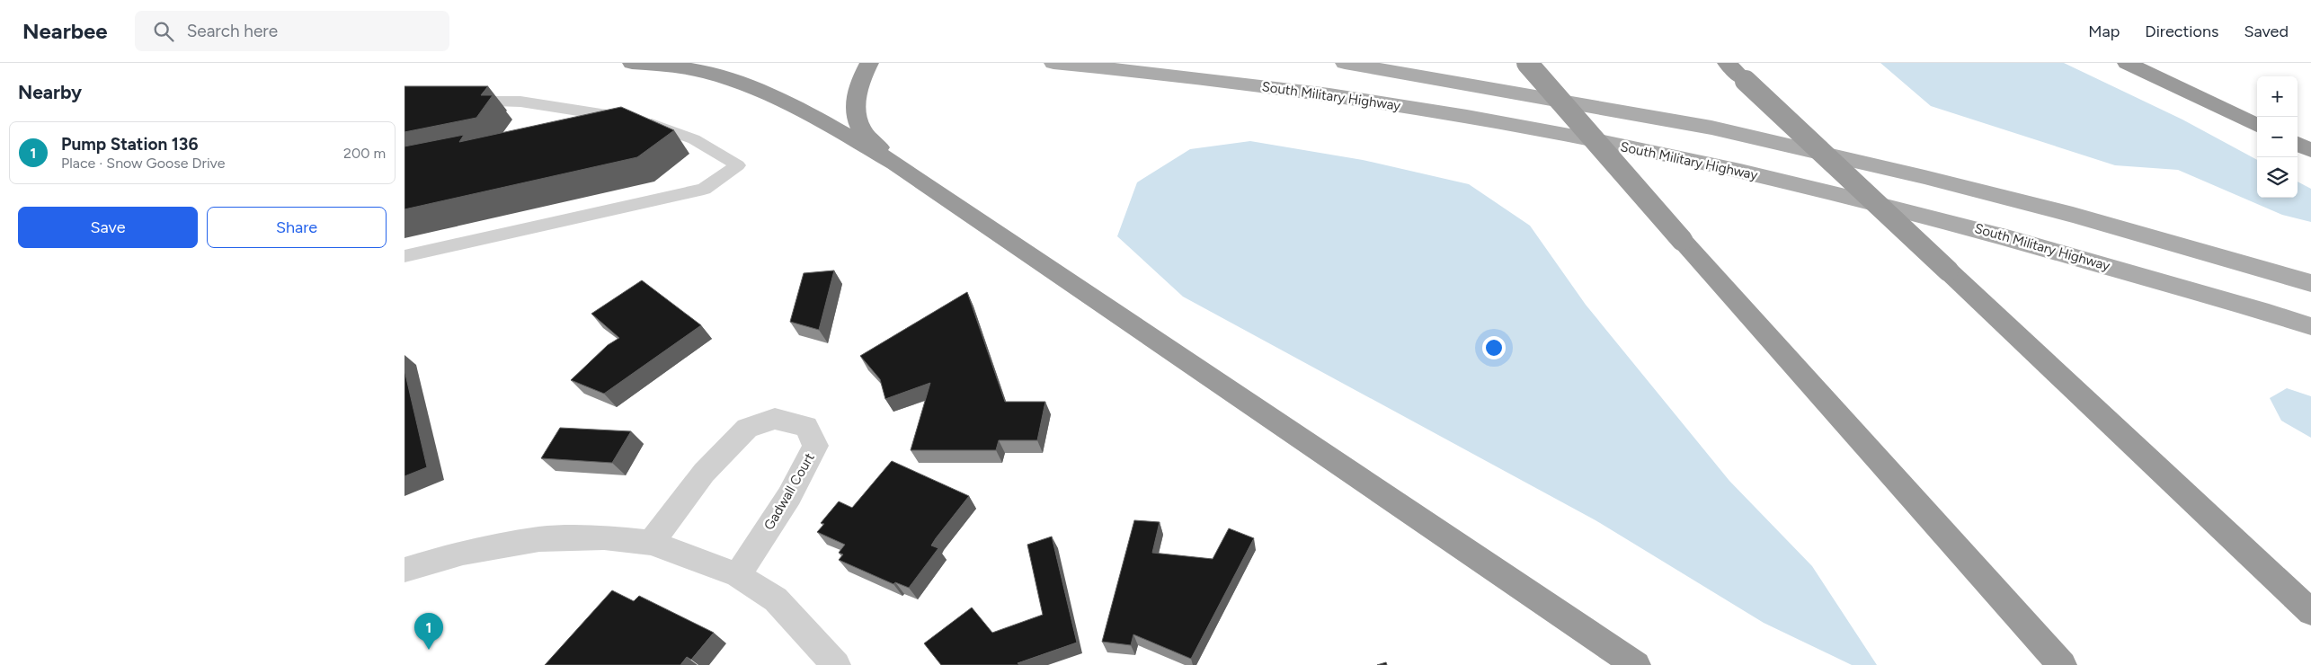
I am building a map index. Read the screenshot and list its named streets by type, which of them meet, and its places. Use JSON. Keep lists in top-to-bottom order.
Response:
{
  "streets": {
    "main road": ["South Military Highway"],
    "street": ["Gadwall Court"]
  },
  "page": {
    "header": "Nearbee",
    "search": "Search here",
    "nav": ["Map", "Directions", "Saved"],
    "heading": "Nearby",
    "map_buttons": ["+", "−"],
    "list": [
      {
        "mark": "1",
        "name": "Pump Station 136",
        "note": "Place · Snow Goose Drive",
        "value": "200 m"
      }
    ],
    "buttons": ["Save", "Share"],
    "pins": "1"
  }
}
